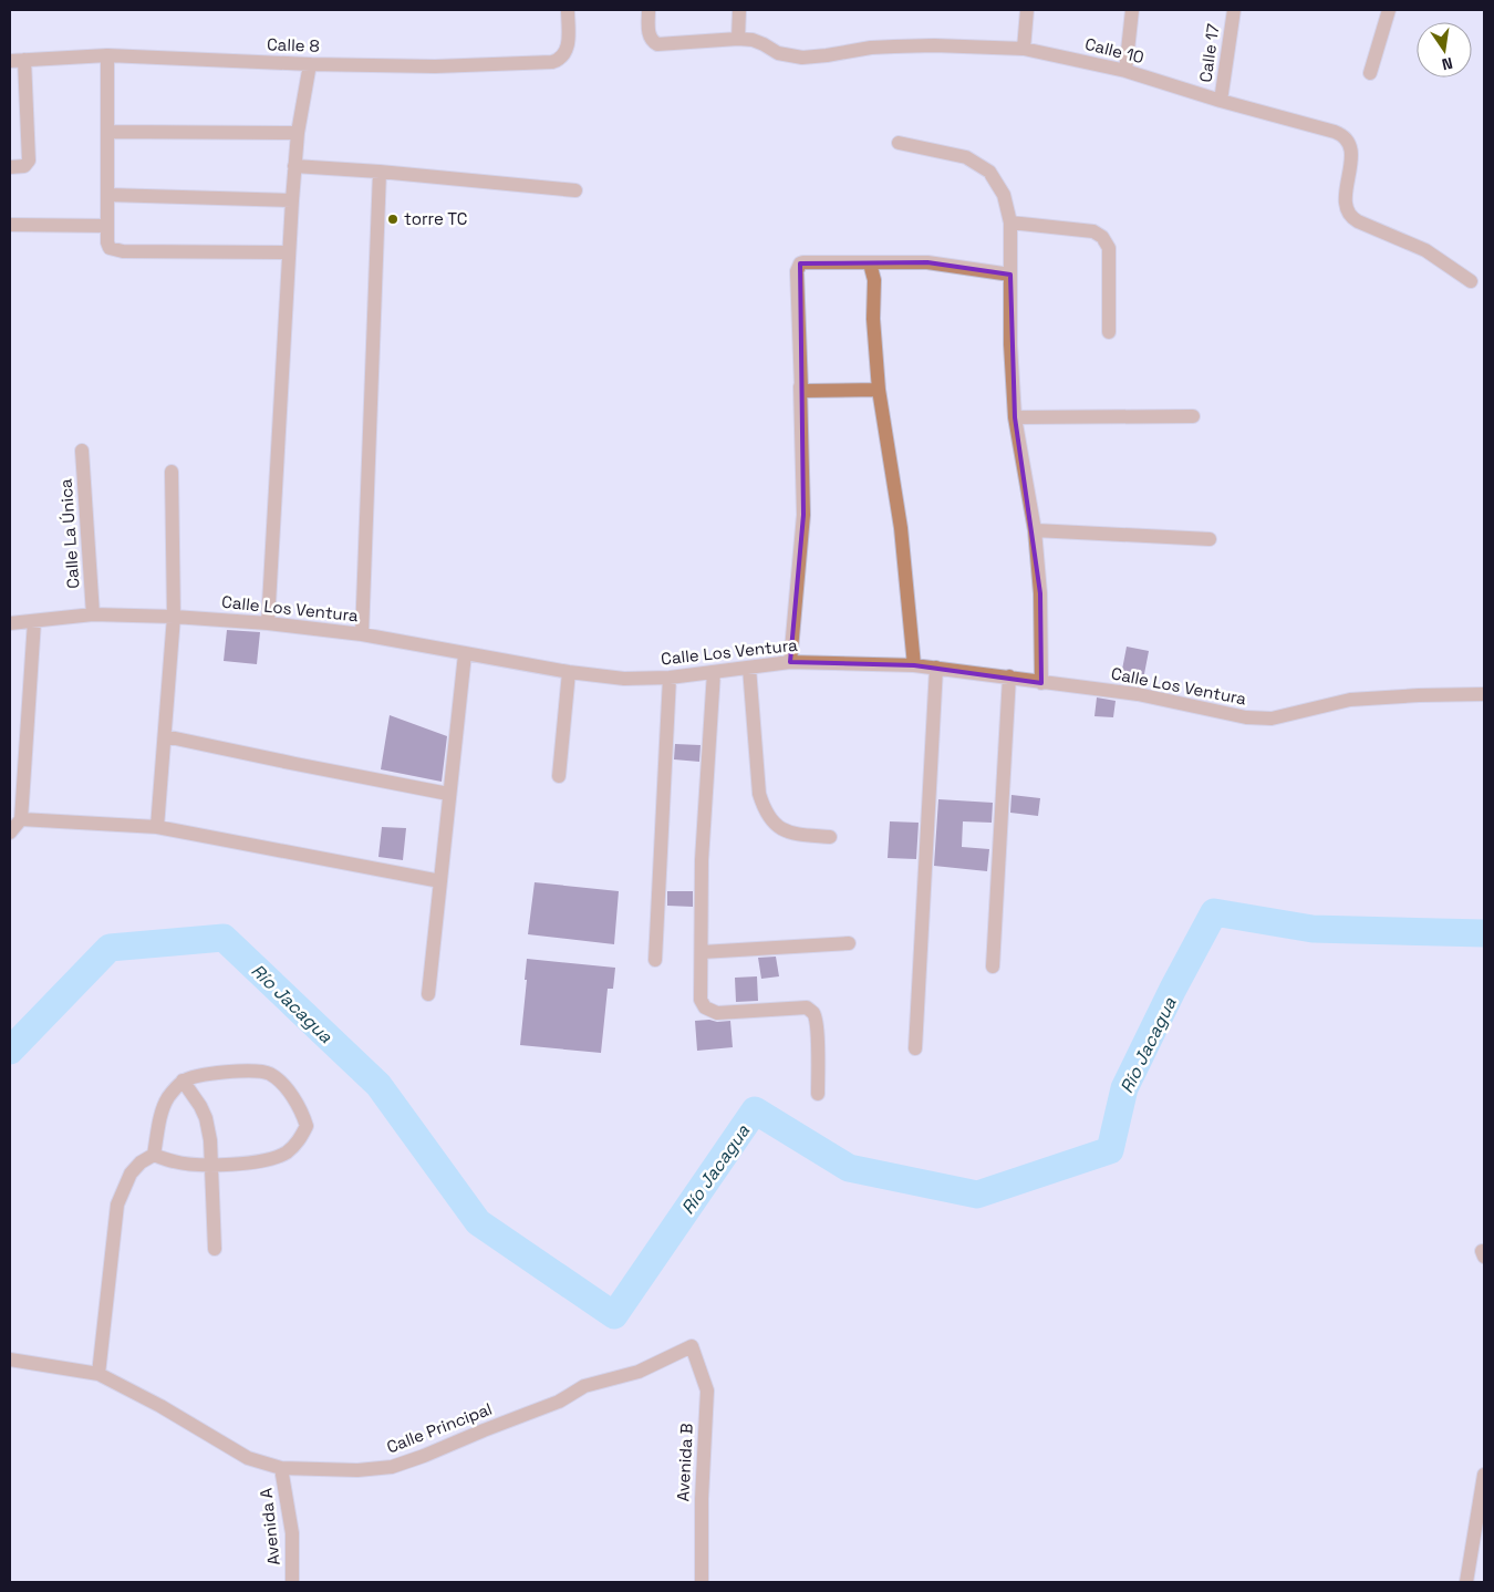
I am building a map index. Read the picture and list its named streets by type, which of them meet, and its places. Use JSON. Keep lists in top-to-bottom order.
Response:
{
  "streets": {
    "street": [
      "Calle 8",
      "Calle 10",
      "Calle 17",
      "Calle La Única",
      "Calle Los Ventura",
      "Calle Principal",
      "Avenida B",
      "Avenida A"
    ]
  },
  "crossings": [
    ["Calle 10", "Calle 17"],
    ["Calle La Única", "Calle Los Ventura"],
    ["Calle Principal", "Avenida B"],
    ["Calle Principal", "Avenida A"]
  ],
  "water": ["Río Jacagua"],
  "places": ["torre TC"],
  "north": "bottom"
}
